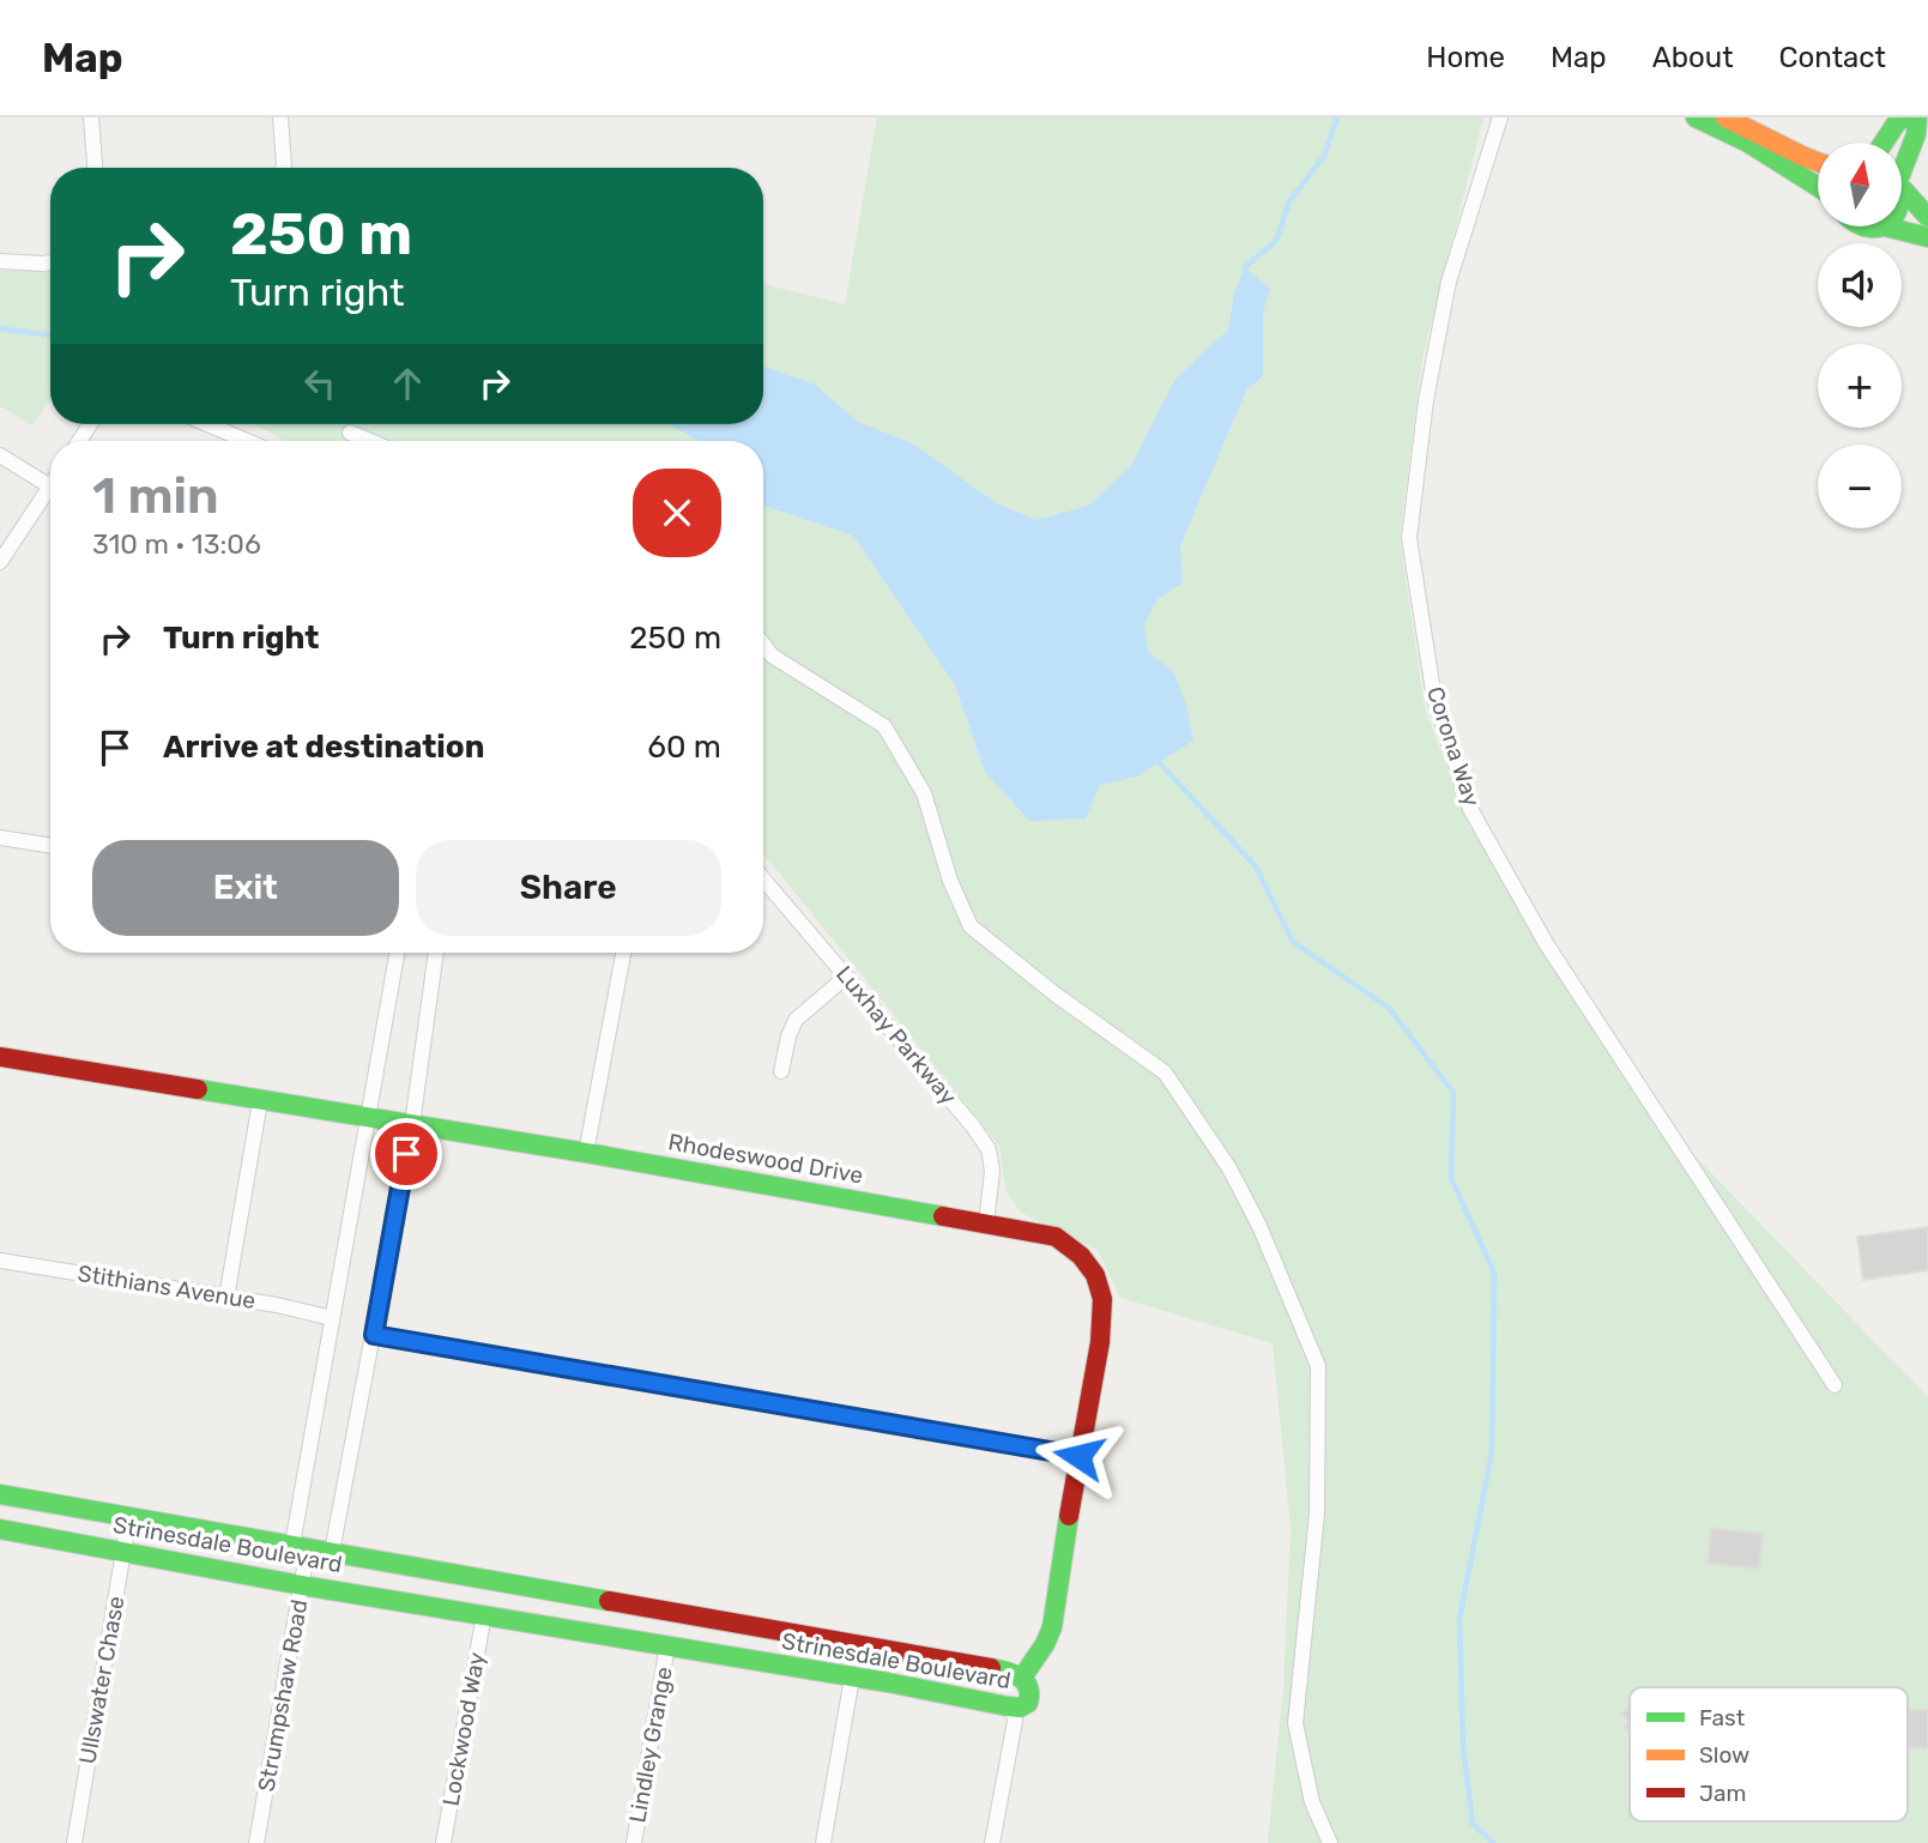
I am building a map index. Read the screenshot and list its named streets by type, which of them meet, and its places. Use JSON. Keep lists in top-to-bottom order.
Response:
{
  "streets": {
    "street": [
      "Corona Way",
      "Luxhay Parkway",
      "Rhodeswood Drive",
      "Stithians Avenue",
      "Strinesdale Boulevard",
      "Ullswater Chase",
      "Strumpshaw Road",
      "Lockwood Way",
      "Lindley Grange"
    ]
  },
  "crossings": [
    ["Luxhay Parkway", "Rhodeswood Drive"],
    ["Rhodeswood Drive", "Strinesdale Boulevard"],
    ["Rhodeswood Drive", "Strumpshaw Road"],
    ["Stithians Avenue", "Strumpshaw Road"],
    ["Strinesdale Boulevard", "Ullswater Chase"],
    ["Strinesdale Boulevard", "Strumpshaw Road"],
    ["Strinesdale Boulevard", "Lockwood Way"],
    ["Strinesdale Boulevard", "Lindley Grange"]
  ],
  "legend": ["Fast", "Slow", "Jam"],
  "north": "top",
  "page": {
    "header": "Map",
    "nav": [
      "Home",
      "Map",
      "About",
      "Contact"
    ],
    "map_buttons": ["+", "−"],
    "turn": ["250 m", "Turn right"],
    "heading": ["1 min", "310 m · 13:06"],
    "list": [
      {
        "name": "Turn right",
        "value": "250 m"
      },
      {
        "name": "Arrive at destination",
        "value": "60 m"
      }
    ],
    "buttons": ["Exit", "Share"]
  }
}
